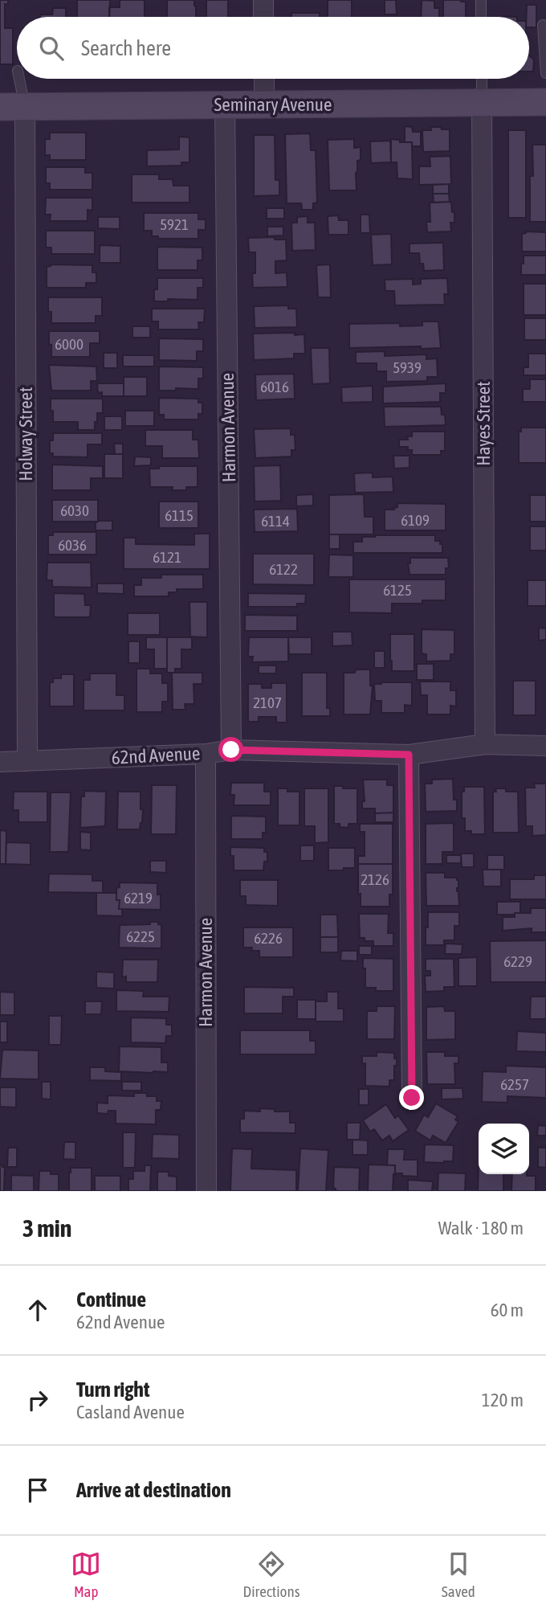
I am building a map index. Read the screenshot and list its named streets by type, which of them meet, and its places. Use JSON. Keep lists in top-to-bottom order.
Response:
{
  "streets": {
    "street": [
      "Seminary Avenue",
      "Hayes Street",
      "Harmon Avenue",
      "Holway Street",
      "62nd Avenue"
    ]
  },
  "crossings": [
    ["Seminary Avenue", "Hayes Street"],
    ["Seminary Avenue", "Harmon Avenue"],
    ["Seminary Avenue", "Holway Street"],
    ["Hayes Street", "62nd Avenue"],
    ["Harmon Avenue", "62nd Avenue"],
    ["Holway Street", "62nd Avenue"]
  ],
  "house_numbers": [
    "5921",
    "6000",
    "5939",
    "6016",
    "6030",
    "6115",
    "6109",
    "6114",
    "6036",
    "6121",
    "6122",
    "6125",
    "2107",
    "2126",
    "6219",
    "6225",
    "6226",
    "6229",
    "6257"
  ],
  "page": {
    "search": "Search here",
    "heading": ["3 min", "Walk · 180 m"],
    "list": [
      ["Continue", "62nd Avenue", "60 m"],
      ["Turn right", "Casland Avenue", "120 m"],
      "Arrive at destination"
    ],
    "nav": ["Map", "Directions", "Saved"]
  }
}
